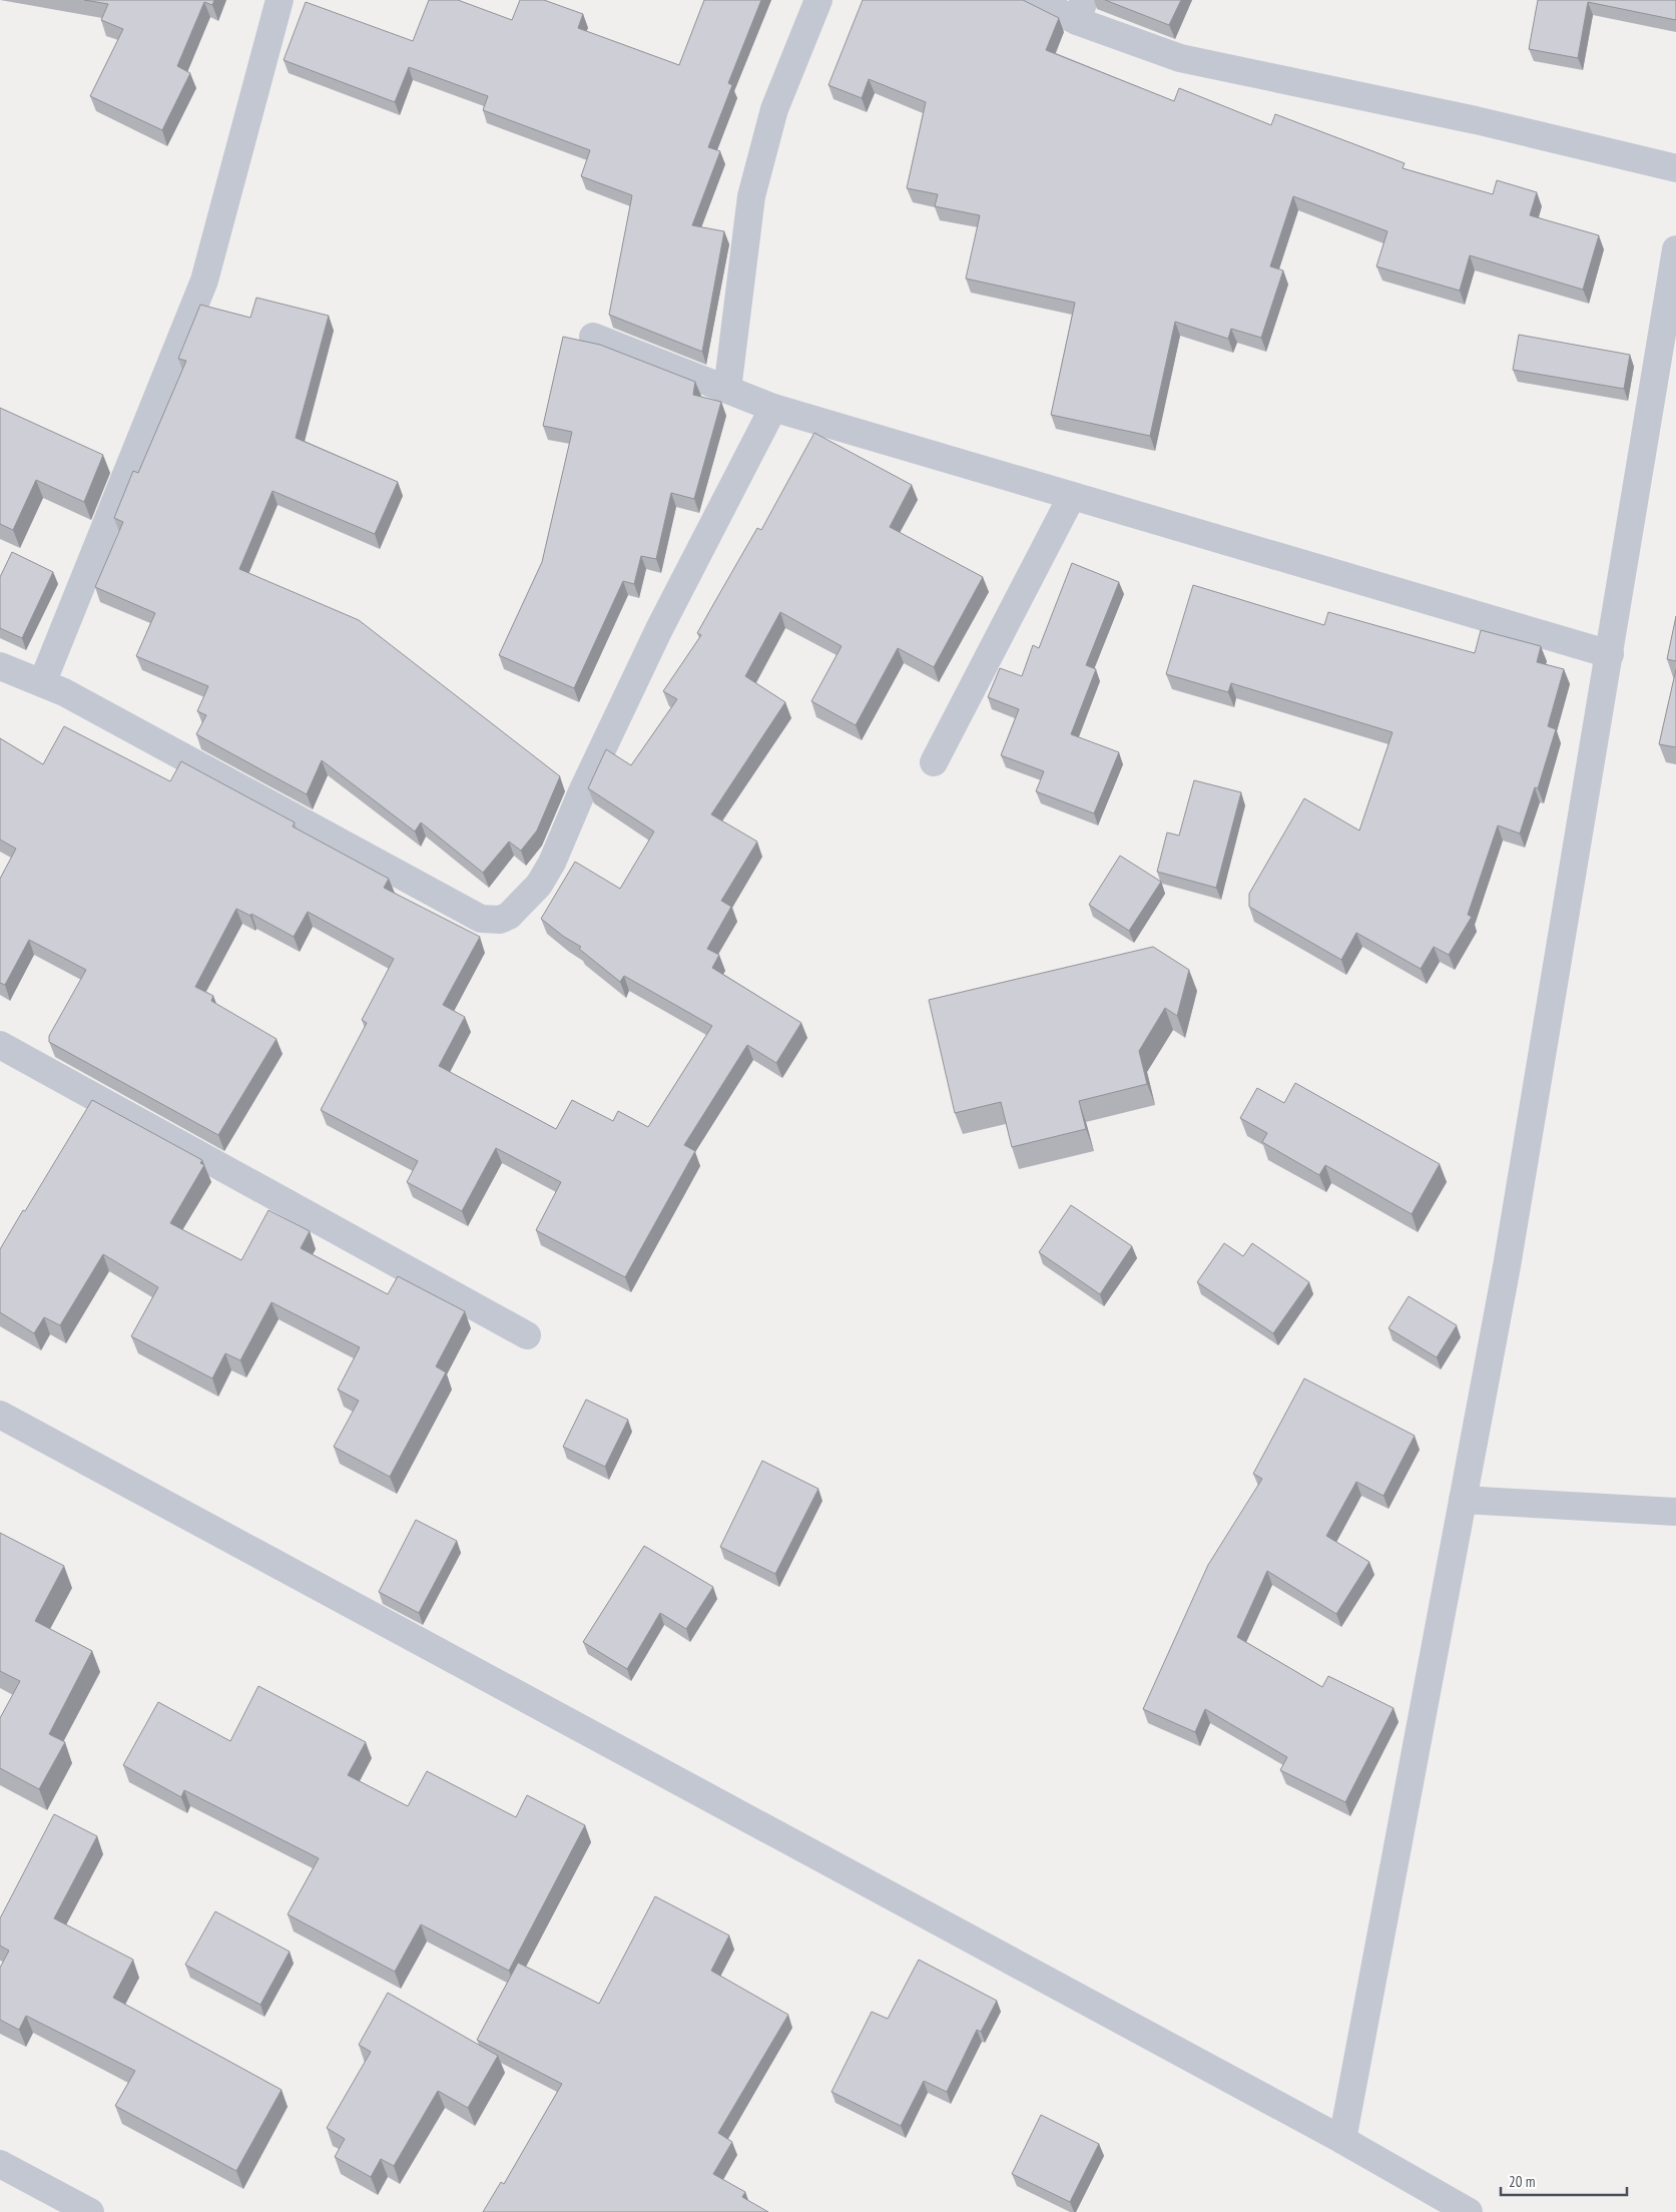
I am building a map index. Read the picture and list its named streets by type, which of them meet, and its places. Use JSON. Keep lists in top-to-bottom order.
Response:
{
  "scale_bar": "20 m"
}
